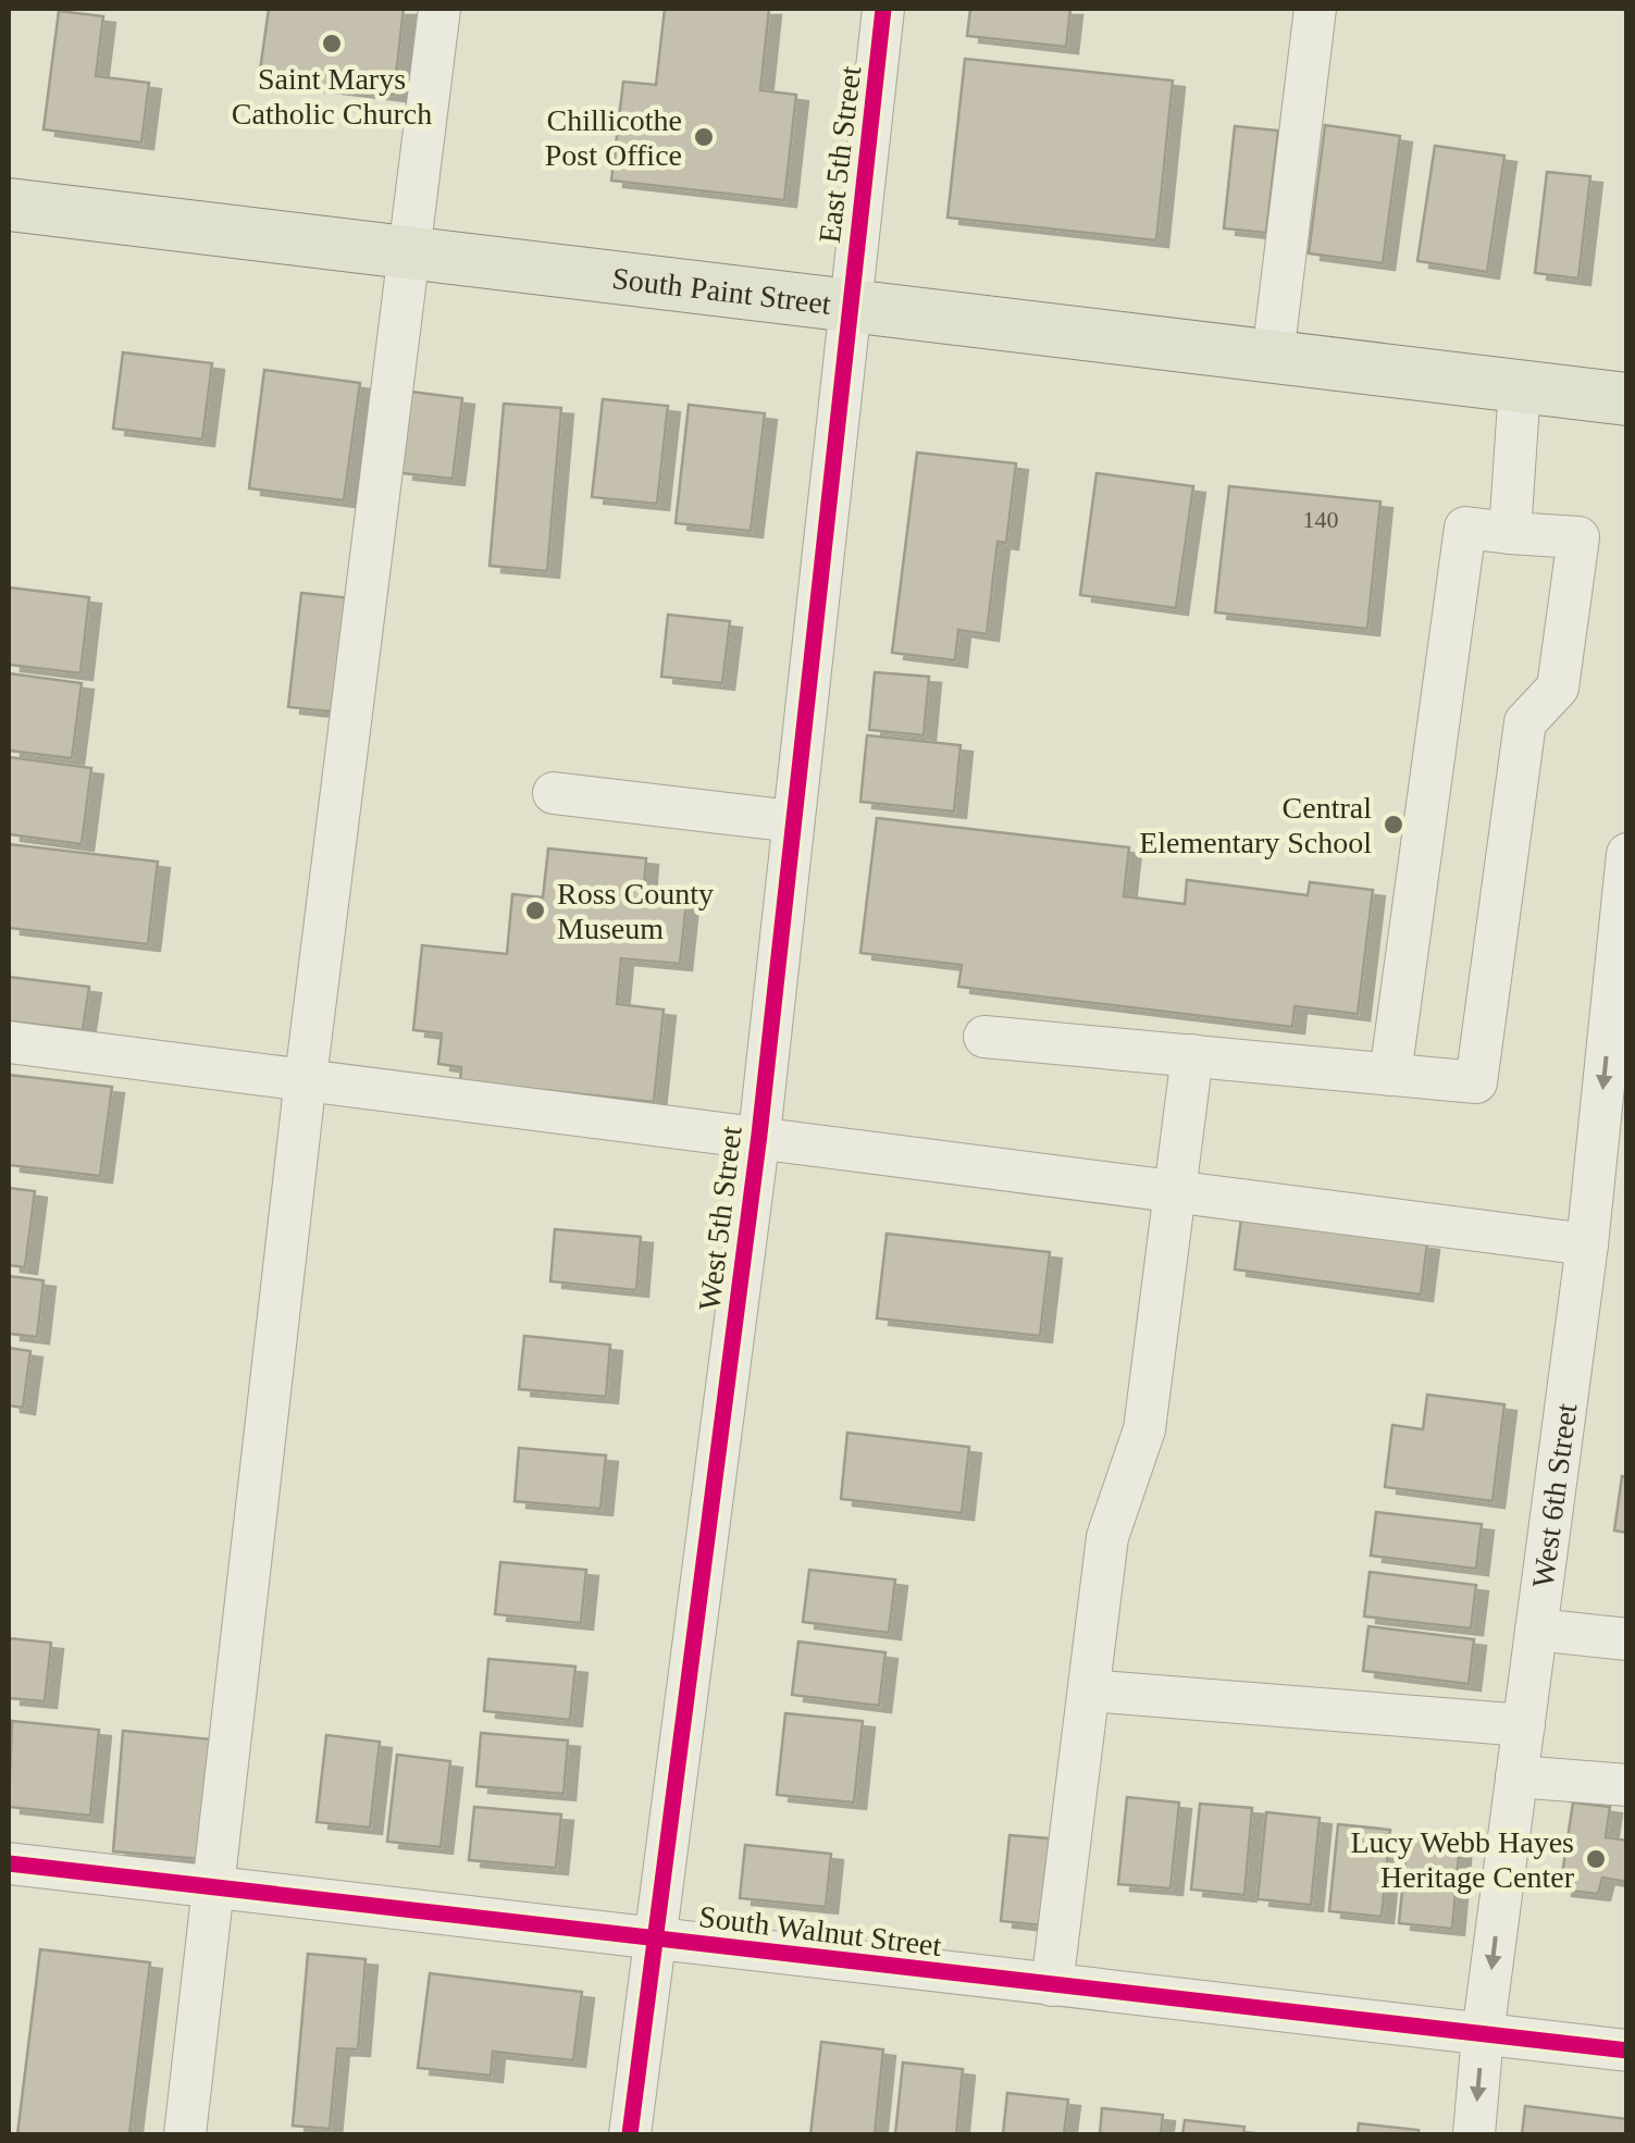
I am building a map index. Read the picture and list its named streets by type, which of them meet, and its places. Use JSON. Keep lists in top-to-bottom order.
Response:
{
  "streets": {
    "main road": ["South Paint Street"],
    "street": [
      "East 5th Street",
      "West 5th Street",
      "West 6th Street",
      "South Walnut Street"
    ]
  },
  "crossings": [
    ["East 5th Street", "South Paint Street"],
    ["East 5th Street", "West 5th Street"],
    ["South Paint Street", "West 5th Street"],
    ["West 5th Street", "South Walnut Street"],
    ["West 6th Street", "South Walnut Street"]
  ],
  "places": [
    "Saint Marys Catholic Church",
    "Chillicothe Post Office",
    "Central Elementary School",
    "Ross County Museum",
    "Lucy Webb Hayes Heritage Center"
  ],
  "house_numbers": ["140"]
}
